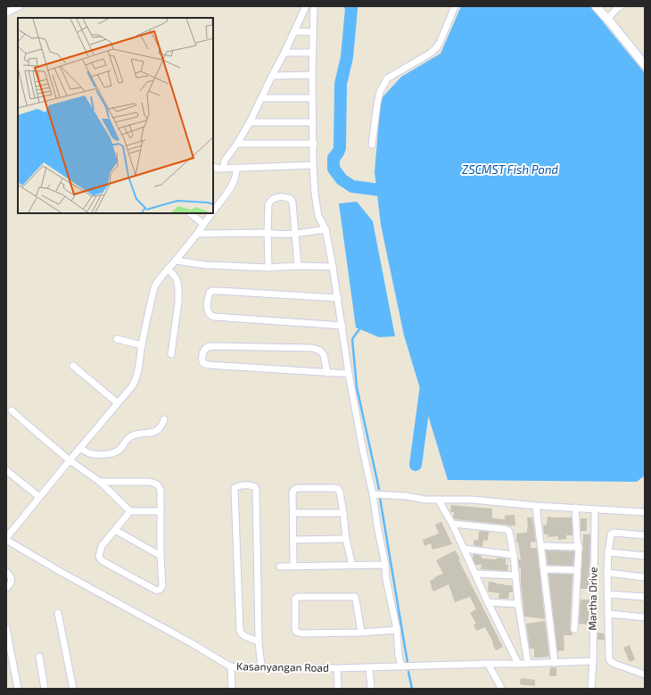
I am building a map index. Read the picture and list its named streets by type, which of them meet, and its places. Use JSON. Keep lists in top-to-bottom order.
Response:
{
  "streets": {
    "street": ["Martha Drive", "Kasanyangan Road"]
  },
  "crossings": [
    ["Martha Drive", "Kasanyangan Road"]
  ],
  "water": ["ZSCMST Fish Pond"]
}
